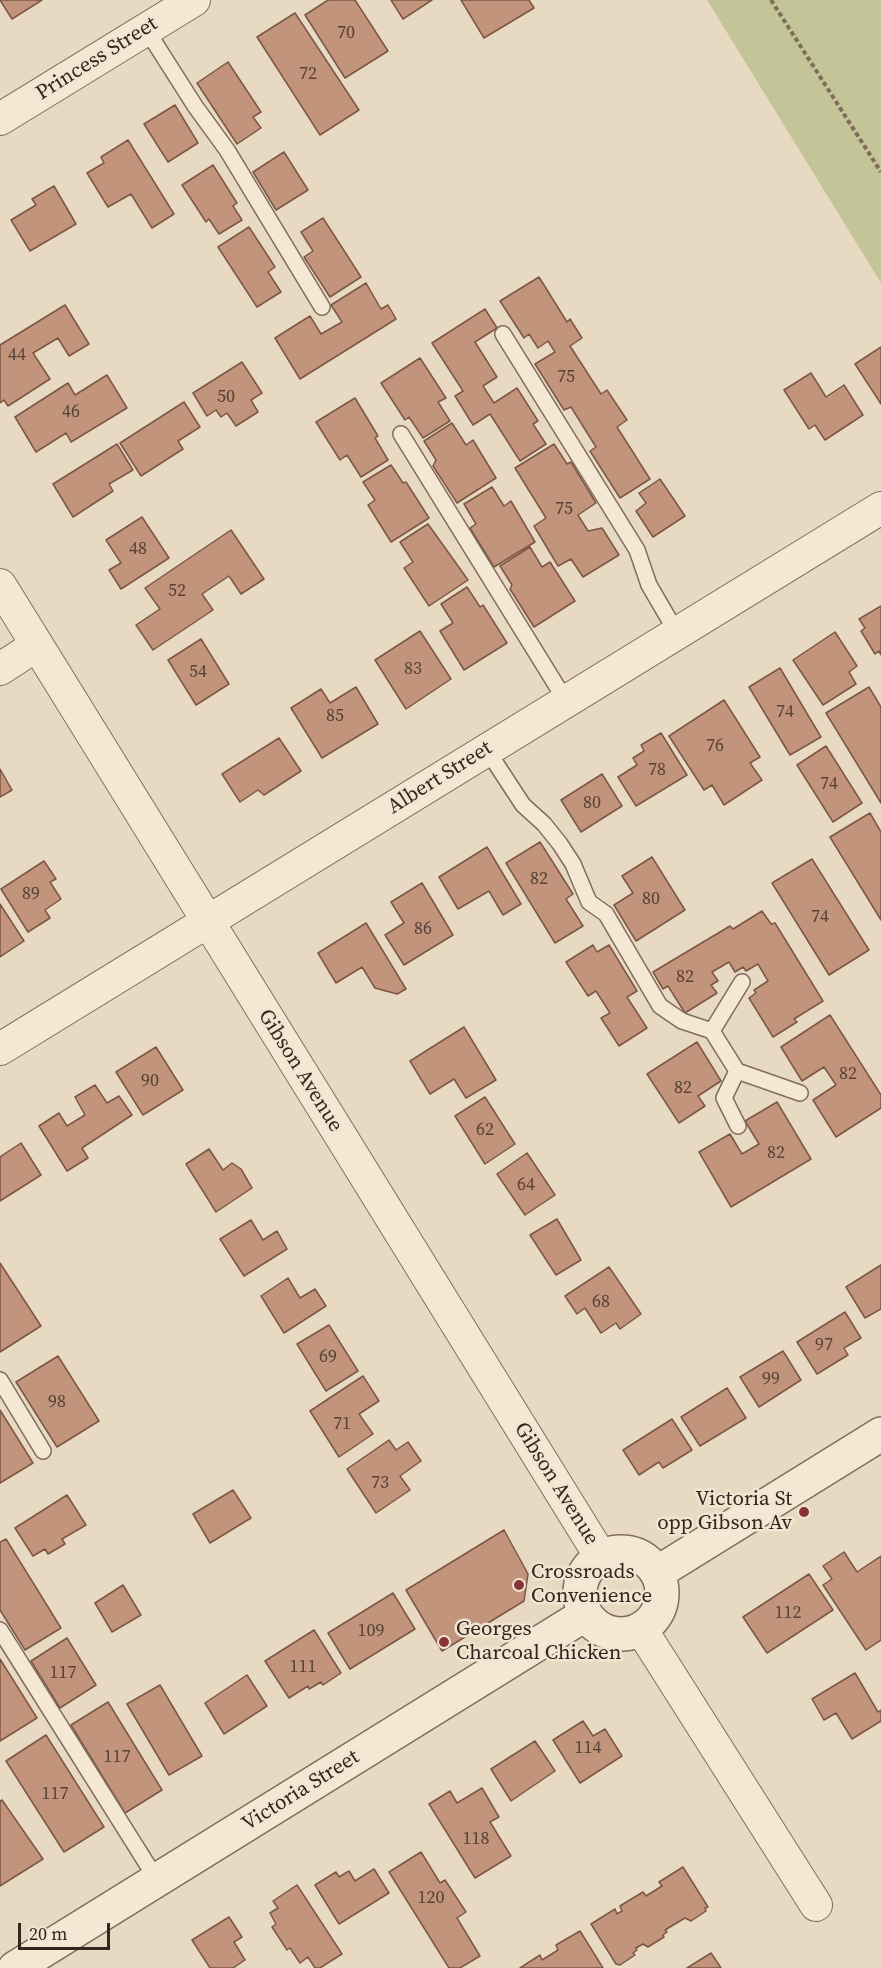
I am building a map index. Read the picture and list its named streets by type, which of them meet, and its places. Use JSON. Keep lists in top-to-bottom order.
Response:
{
  "streets": {
    "street": [
      "Princess Street",
      "Albert Street",
      "Gibson Avenue",
      "Victoria Street"
    ]
  },
  "crossings": [
    ["Albert Street", "Gibson Avenue"],
    ["Gibson Avenue", "Victoria Street"]
  ],
  "places": ["Victoria St opp Gibson Av", "Crossroads Convenience", "Georges Charcoal Chicken"],
  "house_numbers": [
    "70",
    "72",
    "44",
    "75",
    "50",
    "46",
    "75",
    "48",
    "52",
    "83",
    "54",
    "74",
    "85",
    "76",
    "78",
    "74",
    "80",
    "82",
    "89",
    "80",
    "74",
    "86",
    "82",
    "82",
    "90",
    "82",
    "62",
    "82",
    "64",
    "68",
    "97",
    "69",
    "99",
    "98",
    "71",
    "73",
    "112",
    "109",
    "111",
    "117",
    "114",
    "117",
    "117",
    "118",
    "120"
  ],
  "scale_bar": "20 m"
}
